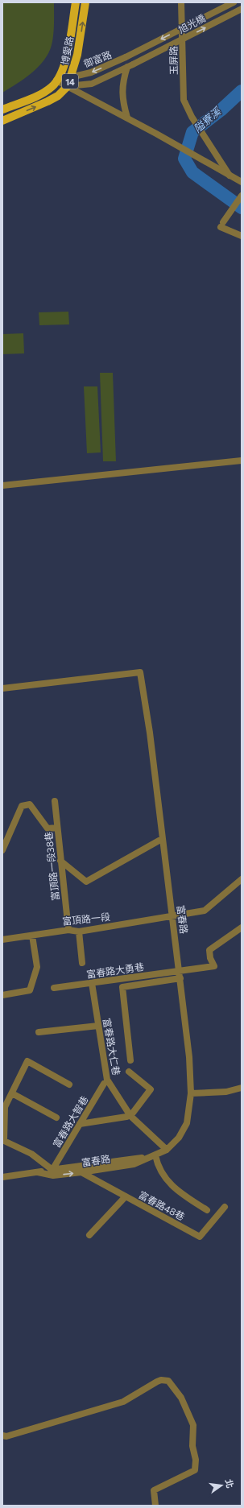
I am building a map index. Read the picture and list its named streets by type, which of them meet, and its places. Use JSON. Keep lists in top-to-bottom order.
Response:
{
  "streets": {
    "main road": ["博愛路", "14"],
    "street": [
      "旭光橋",
      "御富路",
      "玉屏路",
      "富頂路一段38巷",
      "富頂路一段",
      "富春路",
      "富春路大勇巷",
      "富春路大仁巷",
      "富春路大智巷",
      "富春路48巷"
    ]
  },
  "crossings": [
    ["旭光橋", "御富路"],
    ["博愛路", "御富路"],
    ["富頂路一段38巷", "富頂路一段"],
    ["富頂路一段", "富春路"],
    ["富春路", "富春路大勇巷"],
    ["富春路", "富春路大仁巷"],
    ["富春路", "富春路大智巷"],
    ["富春路", "富春路48巷"],
    ["富春路大勇巷", "富春路大仁巷"]
  ],
  "water": ["隘寮溪"],
  "north": "right"
}
